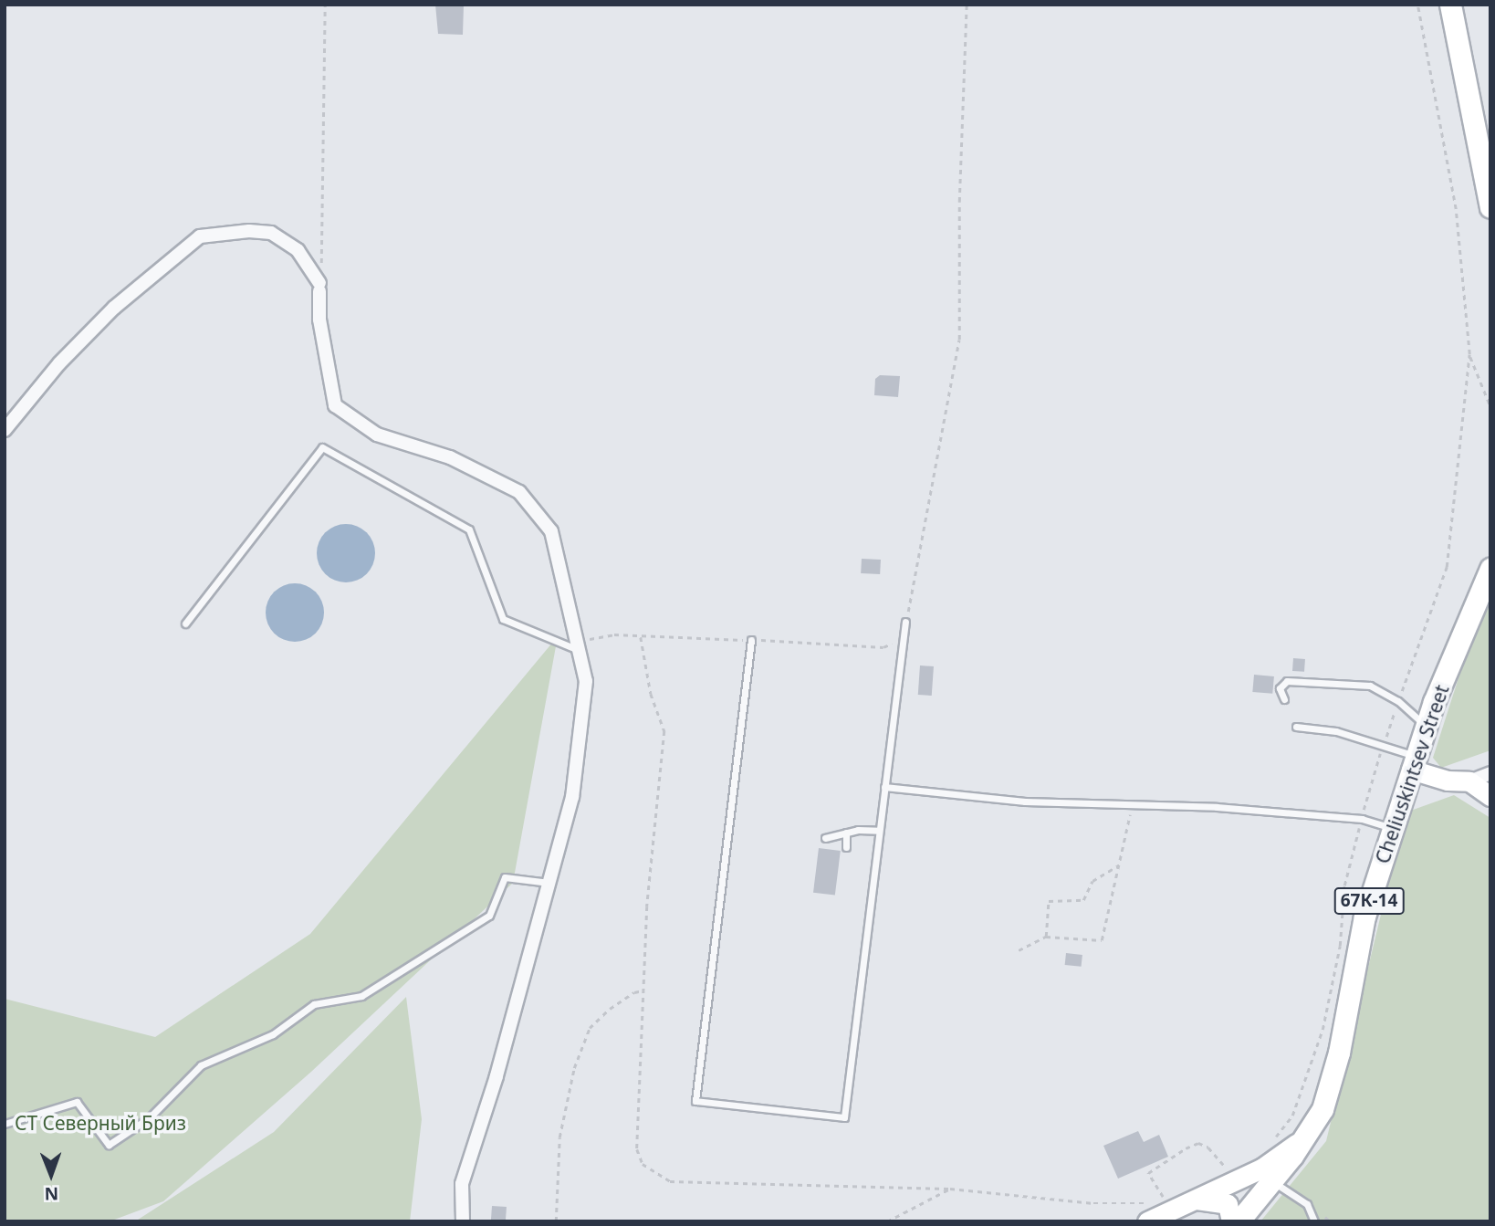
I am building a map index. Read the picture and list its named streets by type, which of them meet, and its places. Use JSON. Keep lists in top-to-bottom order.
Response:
{
  "streets": {
    "main road": ["Cheliuskintsev Street", "67К-14"]
  },
  "parks": ["СТ Северный Бриз"],
  "north": "bottom"
}
